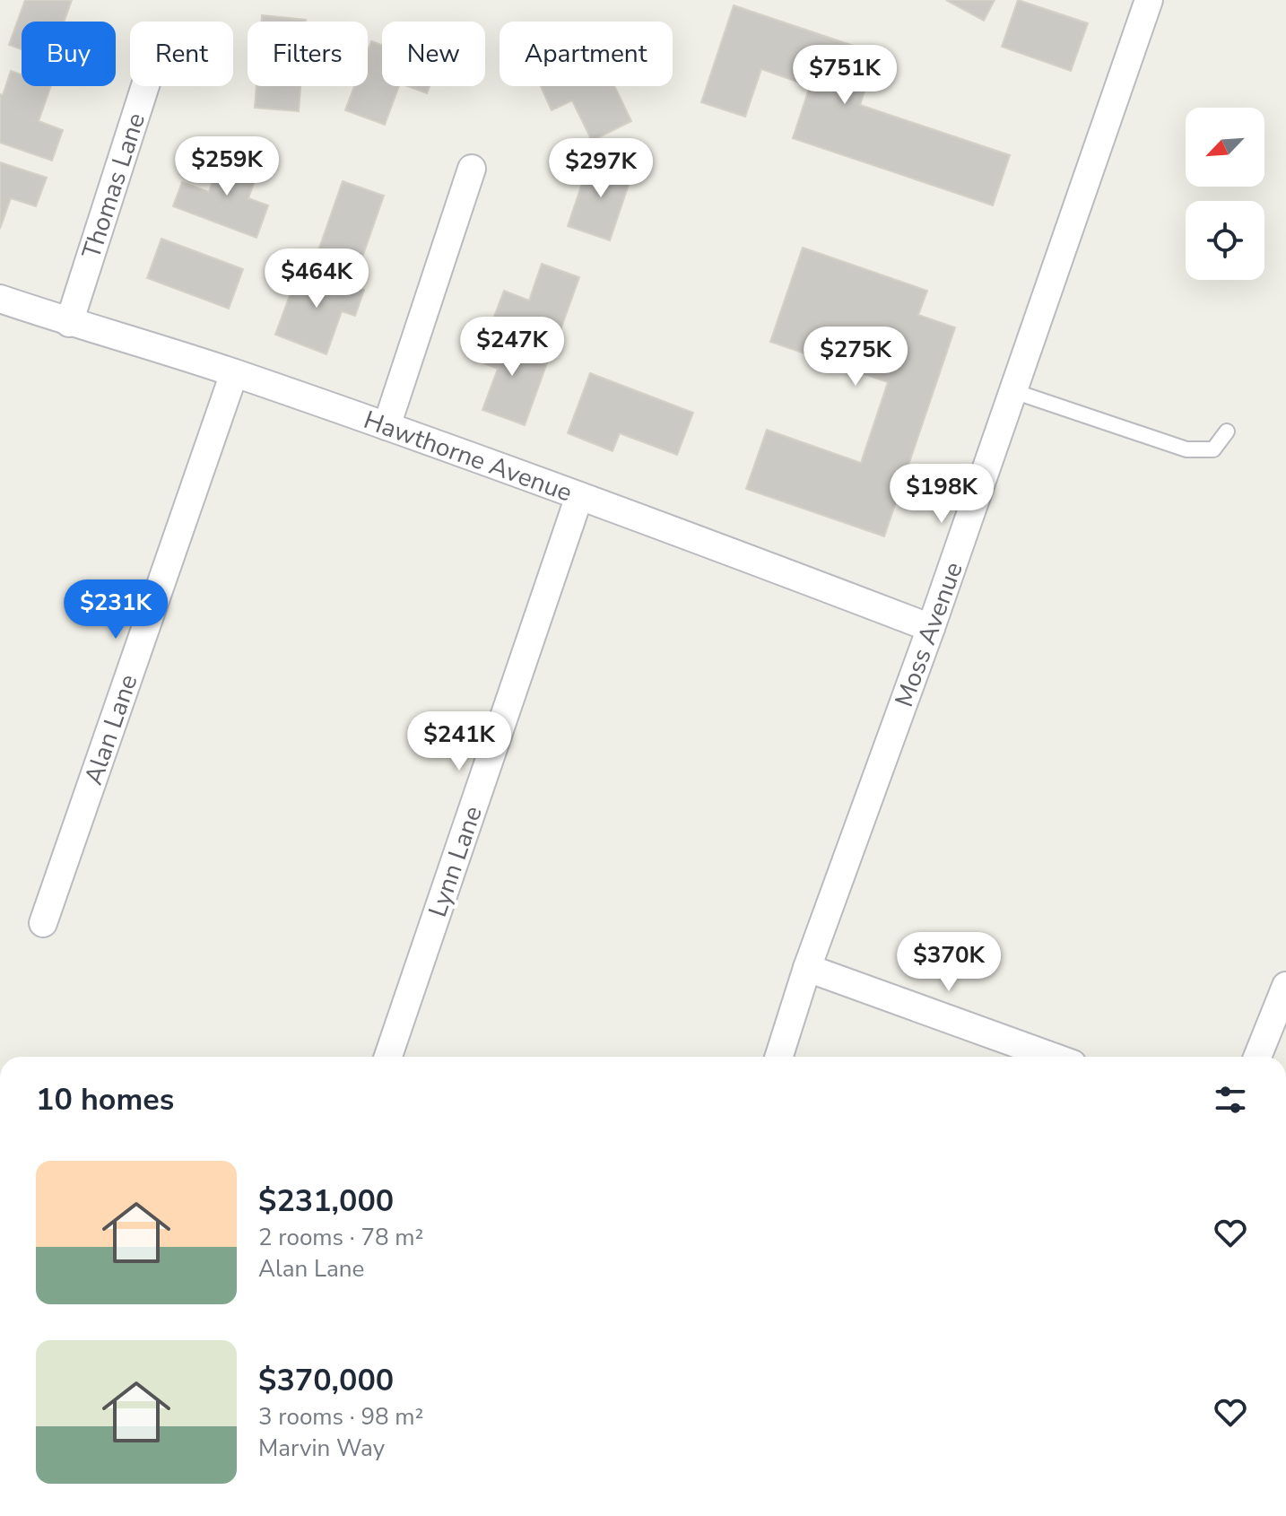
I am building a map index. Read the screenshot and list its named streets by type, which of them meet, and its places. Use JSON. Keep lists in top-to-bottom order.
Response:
{
  "streets": {
    "street": [
      "Thomas Lane",
      "Hawthorne Avenue",
      "Moss Avenue",
      "Alan Lane",
      "Lynn Lane"
    ]
  },
  "crossings": [
    ["Thomas Lane", "Hawthorne Avenue"],
    ["Hawthorne Avenue", "Moss Avenue"],
    ["Hawthorne Avenue", "Alan Lane"],
    ["Hawthorne Avenue", "Lynn Lane"]
  ],
  "north": "bottom left",
  "page": {
    "chip": [
      "Buy",
      "Rent",
      "Filters",
      "New",
      "Apartment"
    ],
    "price": [
      "$751K",
      "$259K",
      "$297K",
      "$464K",
      "$247K",
      "$275K",
      "$198K",
      "$231K",
      "$241K",
      "$370K"
    ],
    "heading": "10 homes",
    "list": [
      {
        "name": "$231,000",
        "note": "2 rooms · 78 m² · Alan Lane"
      },
      {
        "name": "$370,000",
        "note": "3 rooms · 98 m² · Marvin Way"
      }
    ]
  }
}
